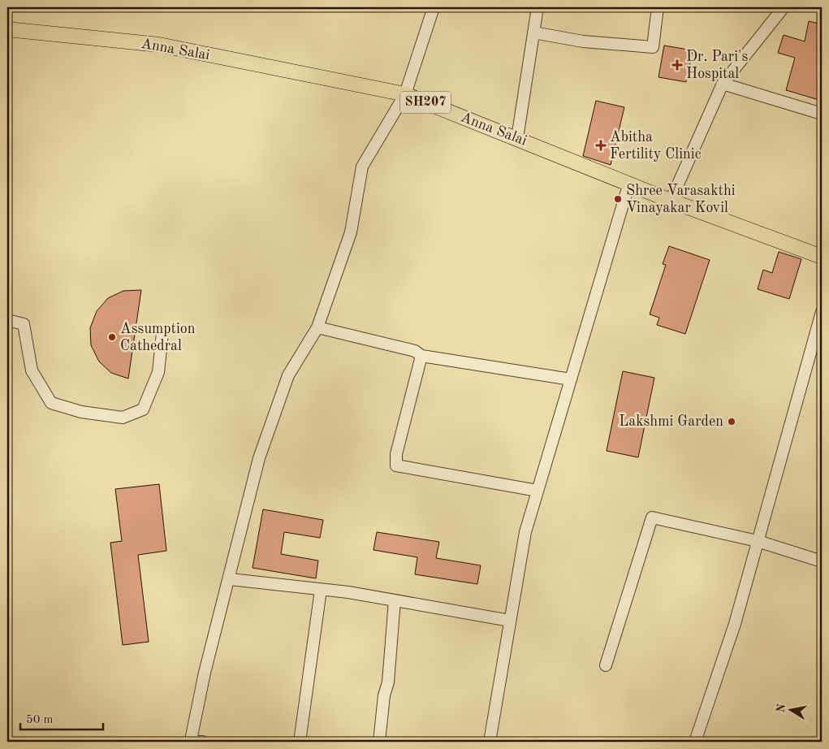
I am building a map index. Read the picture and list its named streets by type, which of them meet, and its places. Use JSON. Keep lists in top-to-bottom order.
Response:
{
  "streets": {
    "main road": ["Anna Salai", "SH207"]
  },
  "places": {
    "health": ["Dr. Pari's Hospital", "Abitha Fertility Clinic"],
    "other": ["Shree Varasakthi Vinayakar Kovil", "Assumption Cathedral", "Lakshmi Garden"]
  },
  "scale_bar": "50 m",
  "north": "left"
}
